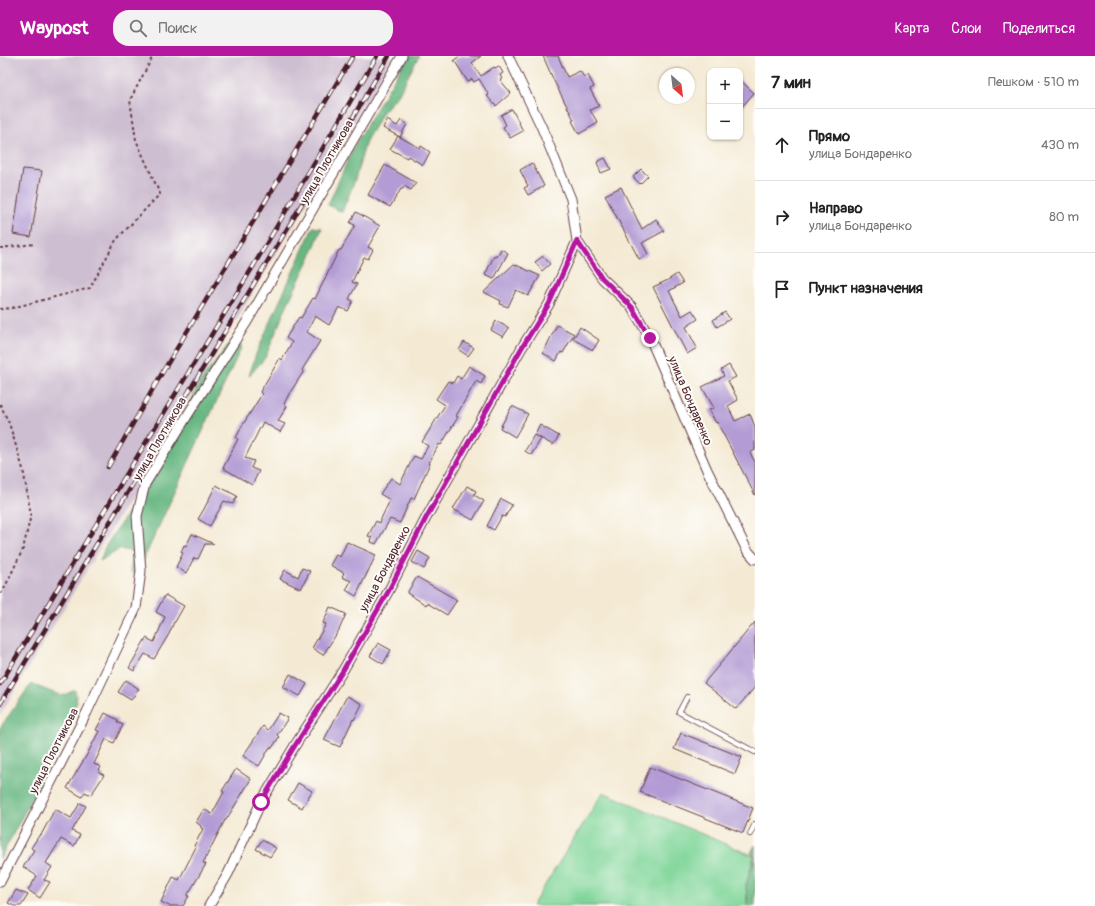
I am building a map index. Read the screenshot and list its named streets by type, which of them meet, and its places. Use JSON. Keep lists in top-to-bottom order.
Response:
{
  "streets": {
    "street": ["улица Плотникова", "улица Бондаренко"]
  },
  "north": "bottom right",
  "page": {
    "header": "Waypost",
    "search": "Поиск",
    "nav": ["Карта", "Слои", "Поделиться"],
    "heading": ["7 мин", "Пешком · 510 m"],
    "map_buttons": ["+", "−"],
    "list": [
      ["Прямо", "улица Бондаренко", "430 m"],
      ["Направо", "улица Бондаренко", "80 m"],
      "Пункт назначения"
    ]
  }
}
